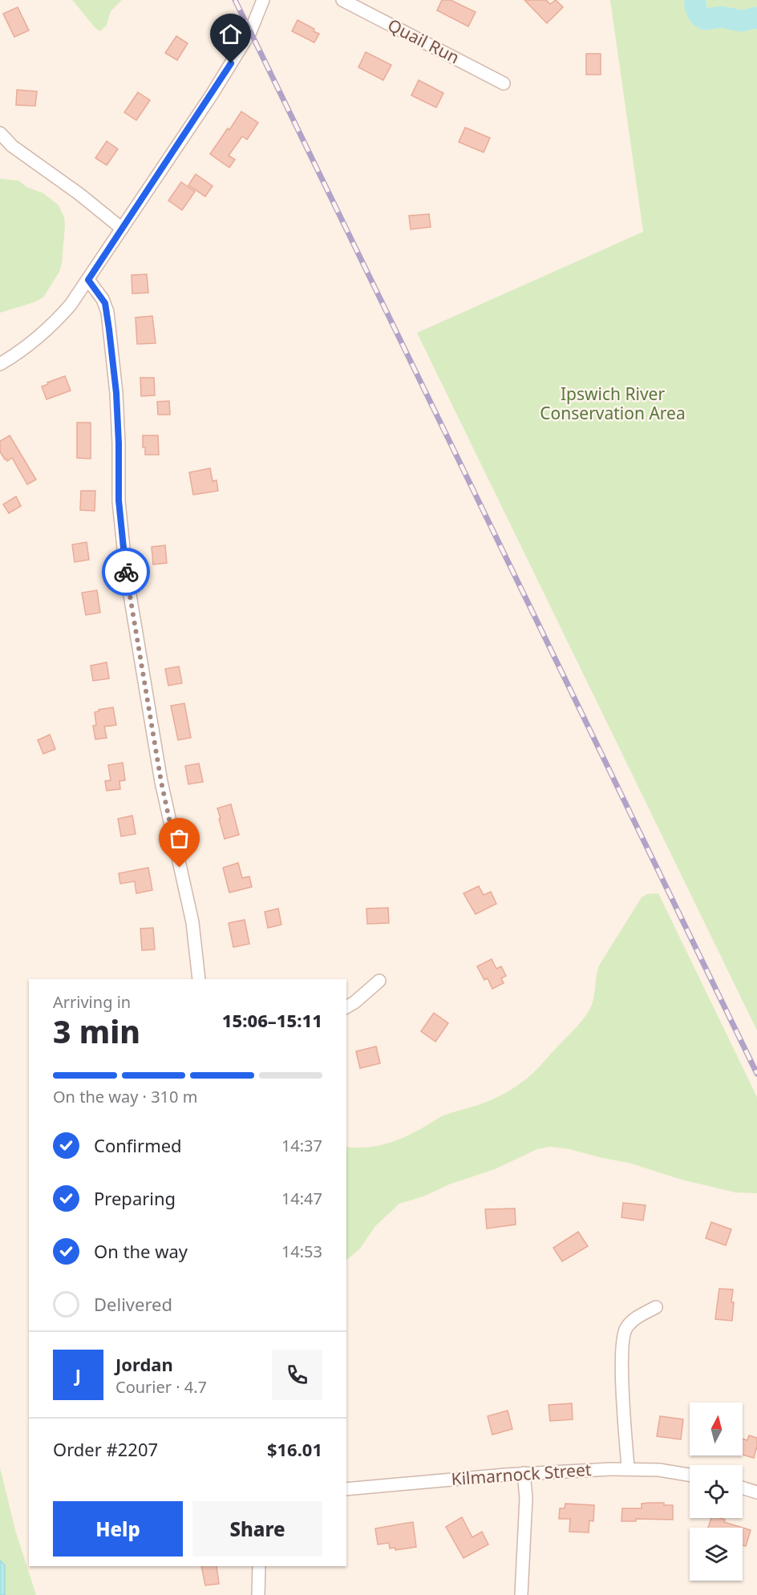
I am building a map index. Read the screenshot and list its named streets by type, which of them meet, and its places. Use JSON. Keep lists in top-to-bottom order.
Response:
{
  "streets": {
    "street": ["Quail Run", "Kilmarnock Street"]
  },
  "parks": ["Ipswich River Conservation Area"],
  "north": "top",
  "page": {
    "heading": ["3 min", "Arriving in", "15:06–15:11"],
    "panel": [
      "Jordan",
      "Courier · 4.7",
      "Order #2207",
      "$16.01"
    ],
    "bar": "On the way · 310 m",
    "list": [
      ["Confirmed", "14:37"],
      ["Preparing", "14:47"],
      ["On the way", "14:53"],
      "Delivered"
    ],
    "round": "J",
    "buttons": ["Help", "Share"]
  }
}
